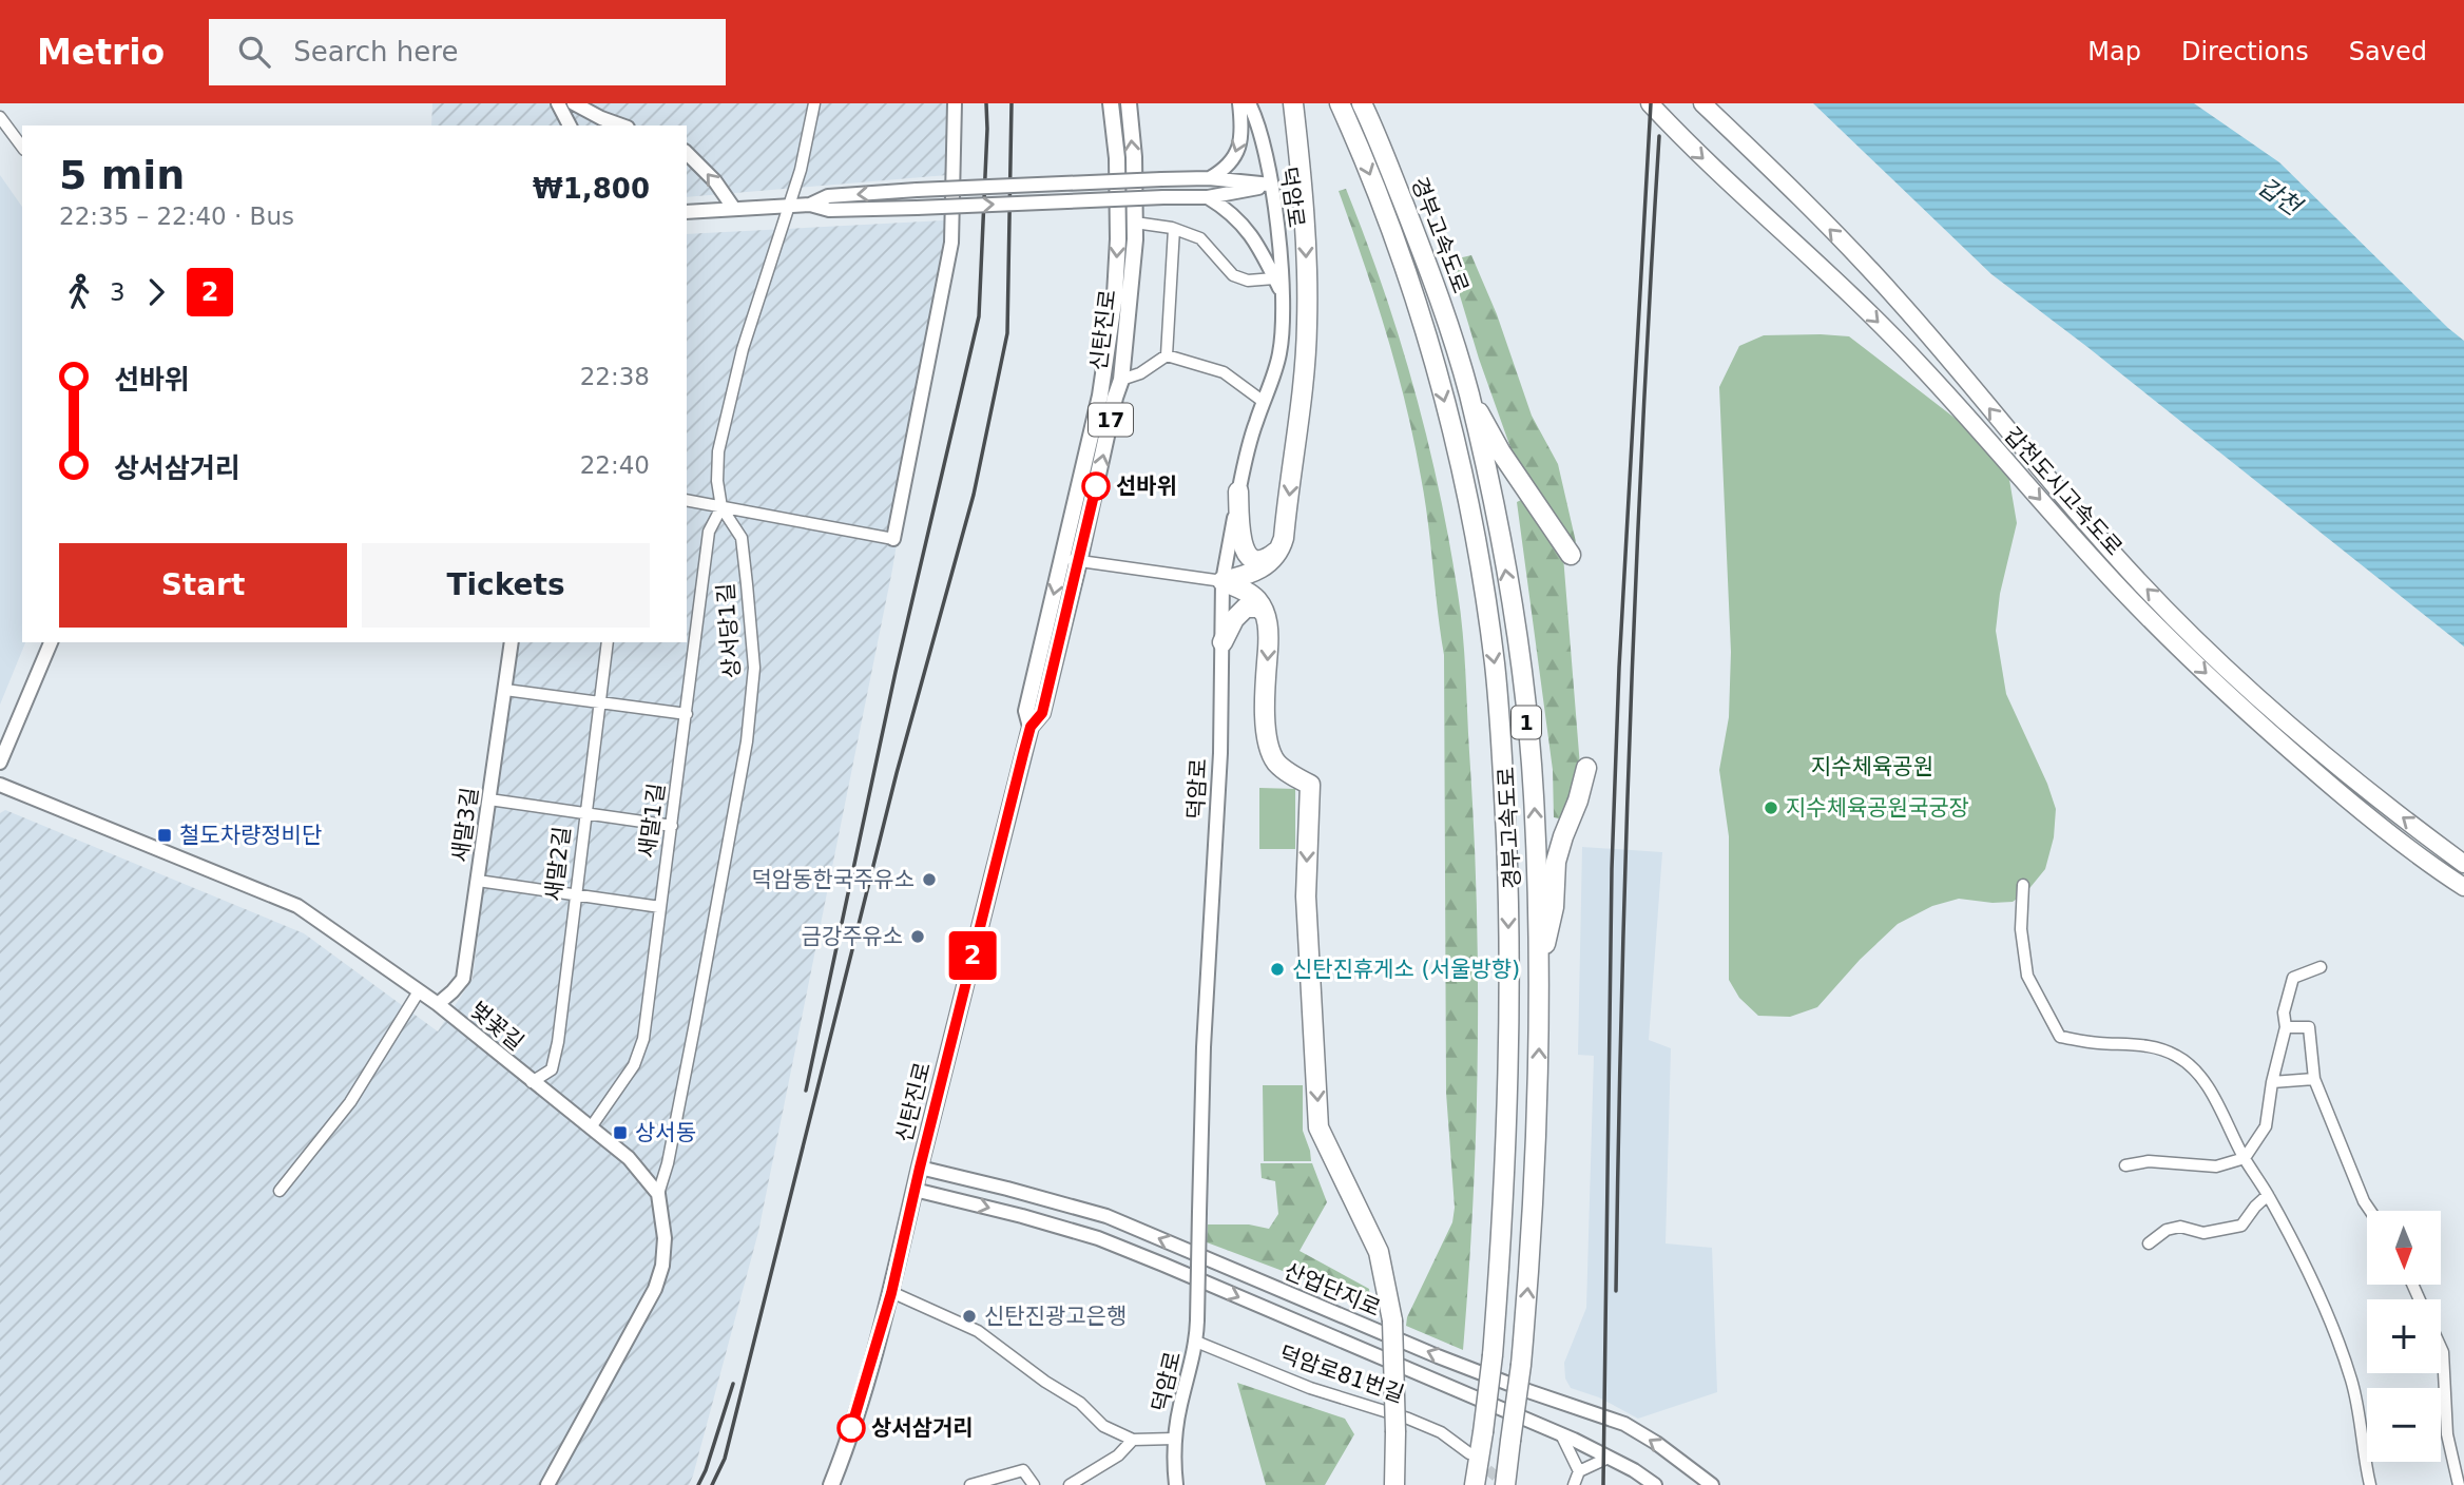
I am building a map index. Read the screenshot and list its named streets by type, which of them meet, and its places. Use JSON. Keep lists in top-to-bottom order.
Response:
{
  "streets": {
    "highway": ["경부고속도로", "갑천도시고속도로", "1"],
    "main road": ["신탄진로", "17"],
    "street": [
      "덕암로",
      "상서당1길",
      "새말1길",
      "새말3길",
      "새말2길",
      "벚꽃길",
      "산업단지로",
      "덕암로81번길"
    ]
  },
  "crossings": [
    ["덕암로", "덕암로81번길"],
    ["신탄진로", "산업단지로"],
    ["상서당1길", "새말1길"],
    ["상서당1길", "벚꽃길"],
    ["새말1길", "벚꽃길"],
    ["새말3길", "벚꽃길"],
    ["새말2길", "벚꽃길"]
  ],
  "water": ["갑천"],
  "parks": ["지수체육공원"],
  "places": {
    "other": [
      "선바위",
      "지수체육공원국궁장",
      "덕암동한국주유소",
      "금강주유소",
      "신탄진휴게소 (서울방향)",
      "신탄진광고은행",
      "상서삼거리"
    ],
    "transit": ["철도차량정비단", "상서동"]
  },
  "lines": ["bus line 2"],
  "north": "bottom",
  "page": {
    "header": "Metrio",
    "search": "Search here",
    "nav": ["Map", "Directions", "Saved"],
    "on_map": "2",
    "heading": ["5 min", "22:35 – 22:40 · Bus", "₩1,800"],
    "legs": ["3", "2"],
    "list": [
      {
        "name": "선바위",
        "value": "22:38"
      },
      {
        "name": "상서삼거리",
        "value": "22:40"
      }
    ],
    "buttons": ["Start", "Tickets"],
    "map_buttons": ["+", "−"]
  }
}
